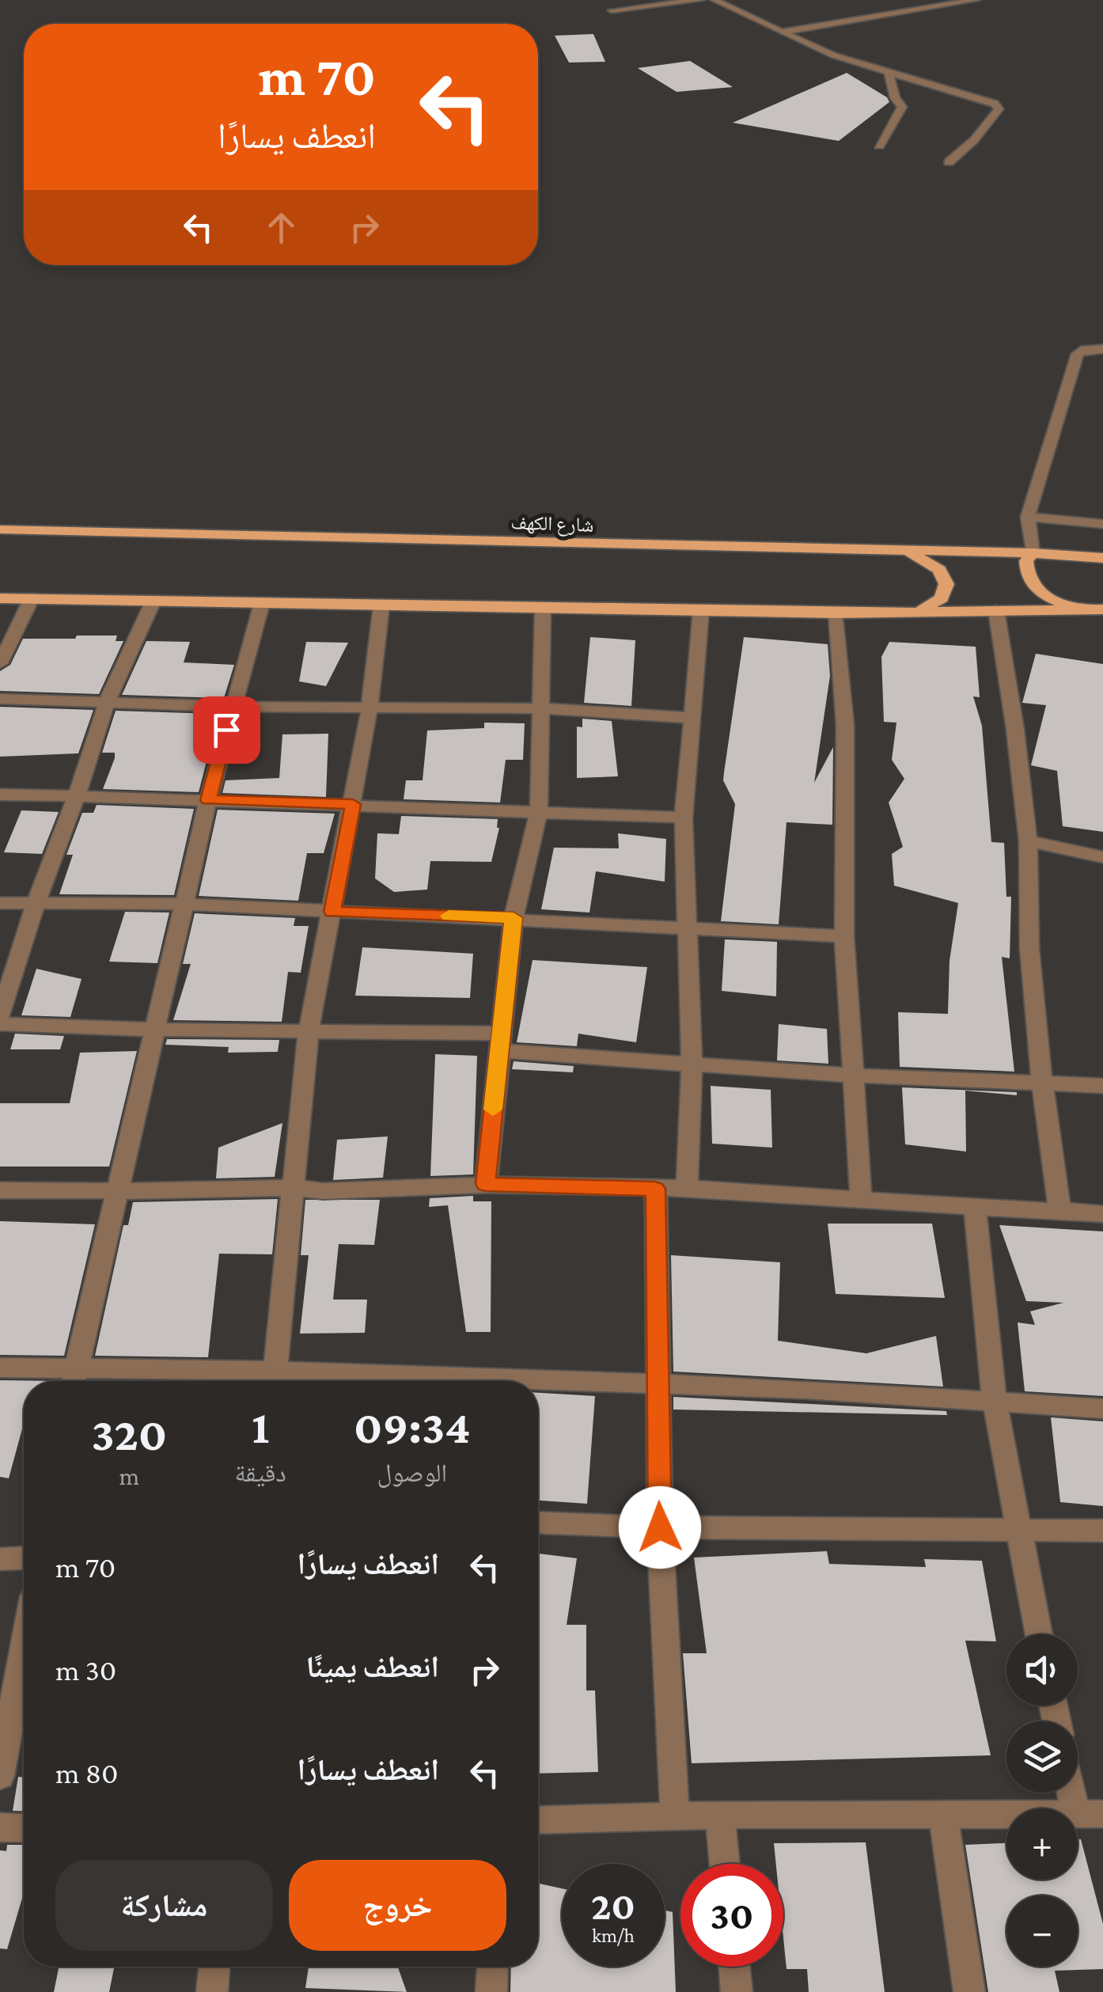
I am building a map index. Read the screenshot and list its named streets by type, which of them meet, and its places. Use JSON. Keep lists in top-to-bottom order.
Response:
{
  "streets": {
    "main road": ["شارع الكهف"]
  },
  "page": {
    "turn": ["70 m", "انعطف يسارًا"],
    "eta": [
      "09:34",
      "الوصول",
      "1",
      "دقيقة",
      "320",
      "m"
    ],
    "list": [
      {
        "name": "انعطف يسارًا",
        "value": "70 m"
      },
      {
        "name": "انعطف يمينًا",
        "value": "30 m"
      },
      {
        "name": "انعطف يسارًا",
        "value": "80 m"
      }
    ],
    "map_buttons": ["+", "−"],
    "buttons": ["خروج", "مشاركة"],
    "speed": "20 km/h",
    "limit": "30"
  }
}
